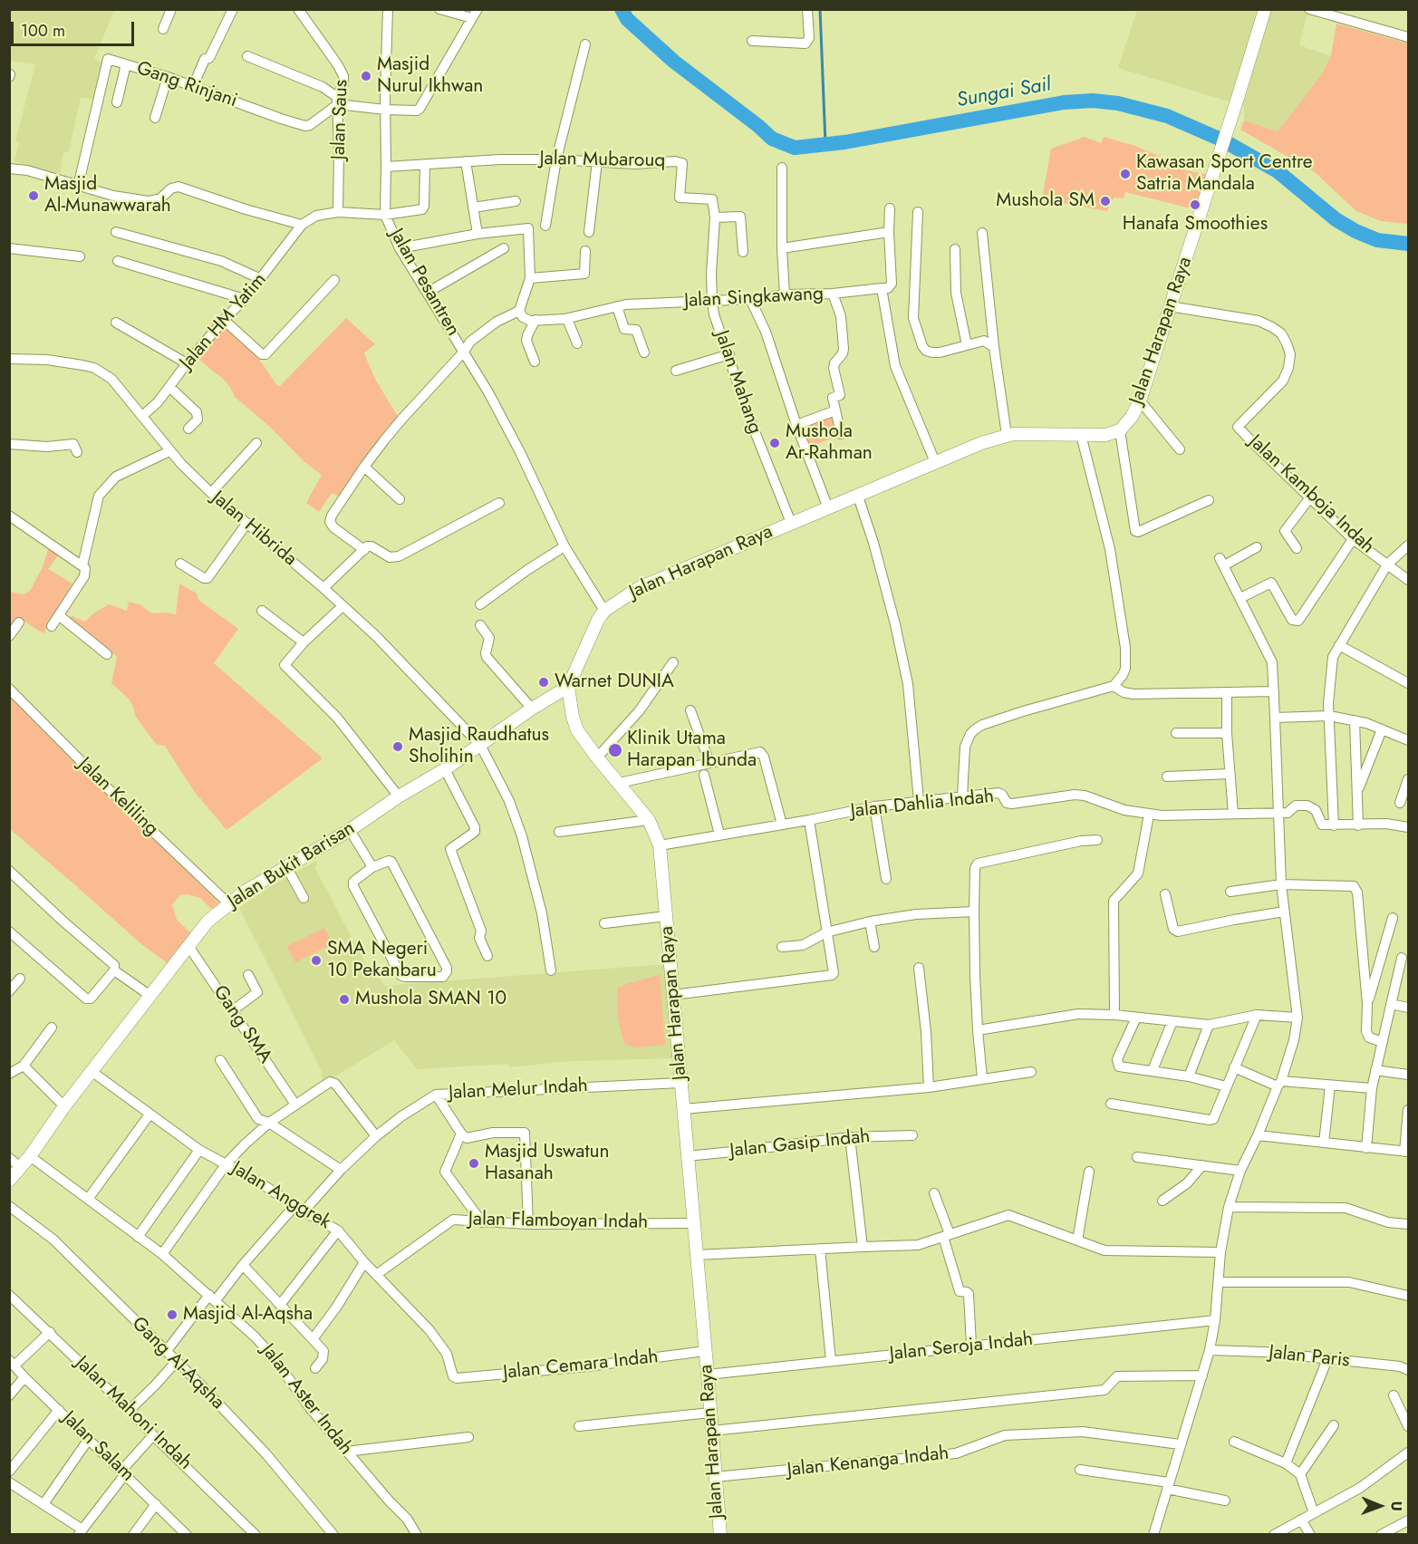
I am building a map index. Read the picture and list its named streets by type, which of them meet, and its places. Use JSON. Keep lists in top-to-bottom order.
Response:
{
  "streets": {
    "main road": ["Jalan Harapan Raya", "Jalan Bukit Barisan"],
    "street": [
      "Gang Rinjani",
      "Jalan Saus",
      "Jalan Mubarouq",
      "Jalan Pesantren",
      "Jalan Singkawang",
      "Jalan HM Yatim",
      "Jalan Mahang",
      "Jalan Kamboja Indah",
      "Jalan Hibrida",
      "Jalan Keliling",
      "Jalan Dahlia Indah",
      "Gang SMA",
      "Jalan Melur Indah",
      "Jalan Gasip Indah",
      "Jalan Anggrek",
      "Jalan Flamboyan Indah",
      "Jalan Seroja Indah",
      "Jalan Paris",
      "Gang Al-Aqsha",
      "Jalan Cemara Indah",
      "Jalan Aster Indah",
      "Jalan Mahoni Indah",
      "Jalan Salam",
      "Jalan Kenanga Indah"
    ]
  },
  "crossings": [
    ["Gang Rinjani", "Jalan Saus"],
    ["Jalan Saus", "Jalan Pesantren"],
    ["Jalan Pesantren", "Jalan HM Yatim"],
    ["Jalan Pesantren", "Jalan Harapan Raya"],
    ["Jalan Singkawang", "Jalan Mahang"],
    ["Jalan HM Yatim", "Jalan Hibrida"],
    ["Jalan Harapan Raya", "Jalan Mahang"],
    ["Jalan Harapan Raya", "Jalan Kamboja Indah"],
    ["Jalan Harapan Raya", "Jalan Dahlia Indah"],
    ["Jalan Harapan Raya", "Jalan Bukit Barisan"],
    ["Jalan Harapan Raya", "Jalan Melur Indah"],
    ["Jalan Harapan Raya", "Jalan Gasip Indah"],
    ["Jalan Harapan Raya", "Jalan Flamboyan Indah"],
    ["Jalan Harapan Raya", "Jalan Seroja Indah"],
    ["Jalan Harapan Raya", "Jalan Cemara Indah"],
    ["Jalan Harapan Raya", "Jalan Kenanga Indah"],
    ["Jalan Hibrida", "Jalan Bukit Barisan"],
    ["Jalan Keliling", "Jalan Bukit Barisan"],
    ["Jalan Bukit Barisan", "Gang SMA"],
    ["Jalan Bukit Barisan", "Jalan Anggrek"],
    ["Jalan Bukit Barisan", "Jalan Aster Indah"],
    ["Jalan Melur Indah", "Jalan Anggrek"],
    ["Jalan Melur Indah", "Gang Al-Aqsha"],
    ["Jalan Melur Indah", "Jalan Aster Indah"],
    ["Jalan Anggrek", "Jalan Flamboyan Indah"],
    ["Jalan Anggrek", "Jalan Cemara Indah"]
  ],
  "water": ["Sungai Sail"],
  "places": [
    "Masjid Nurul Ikhwan",
    "Kawasan Sport Centre Satria Mandala",
    "Masjid Al-Munawwarah",
    "Mushola SM",
    "Hanafa Smoothies",
    "Mushola Ar-Rahman",
    "Warnet DUNIA",
    "Masjid Raudhatus Sholihin",
    "Klinik Utama Harapan Ibunda",
    "SMA Negeri 10 Pekanbaru",
    "Mushola SMAN 10",
    "Masjid Uswatun Hasanah",
    "Masjid Al-Aqsha"
  ],
  "scale_bar": "100 m",
  "north": "right"
}
